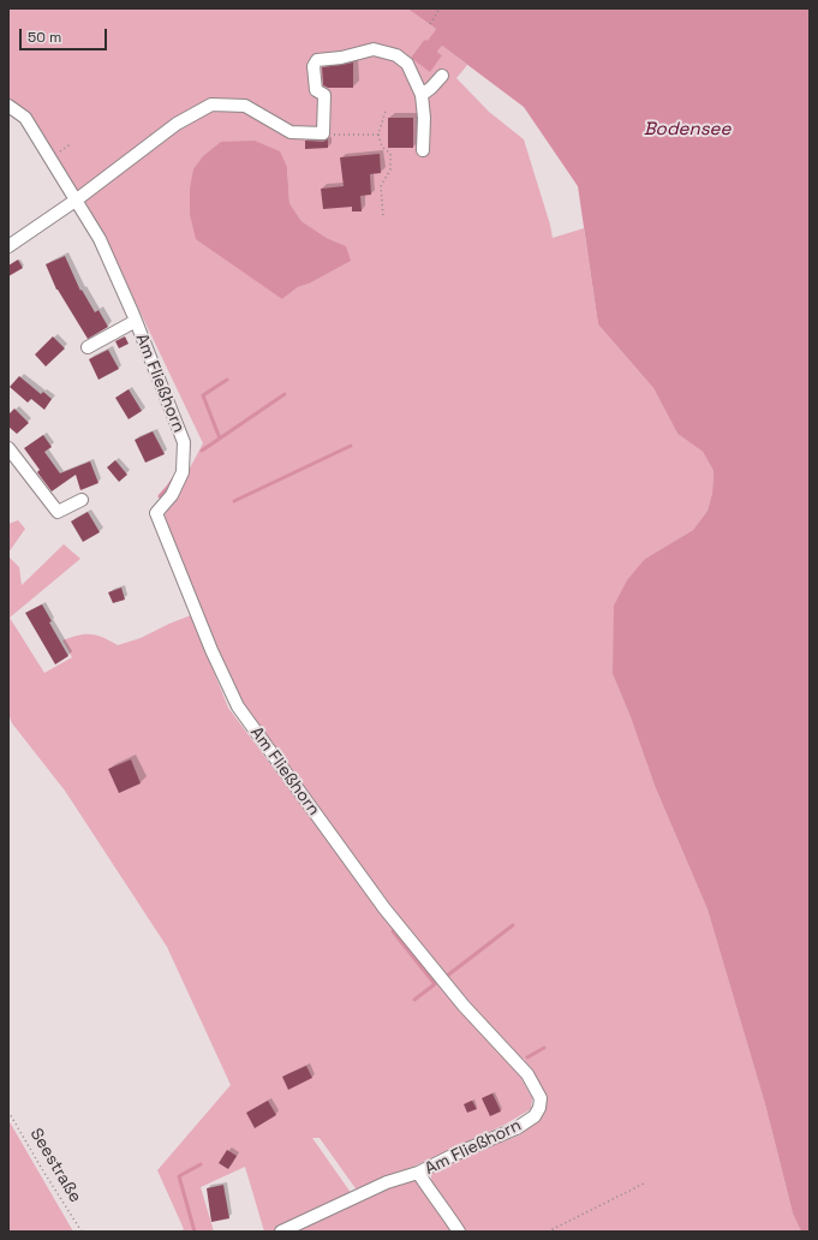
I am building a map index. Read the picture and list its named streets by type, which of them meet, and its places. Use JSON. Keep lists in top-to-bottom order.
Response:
{
  "streets": {
    "street": ["Am Fließhorn"],
    "path": ["Seestraße"]
  },
  "water": ["Bodensee"],
  "scale_bar": "50 m"
}
